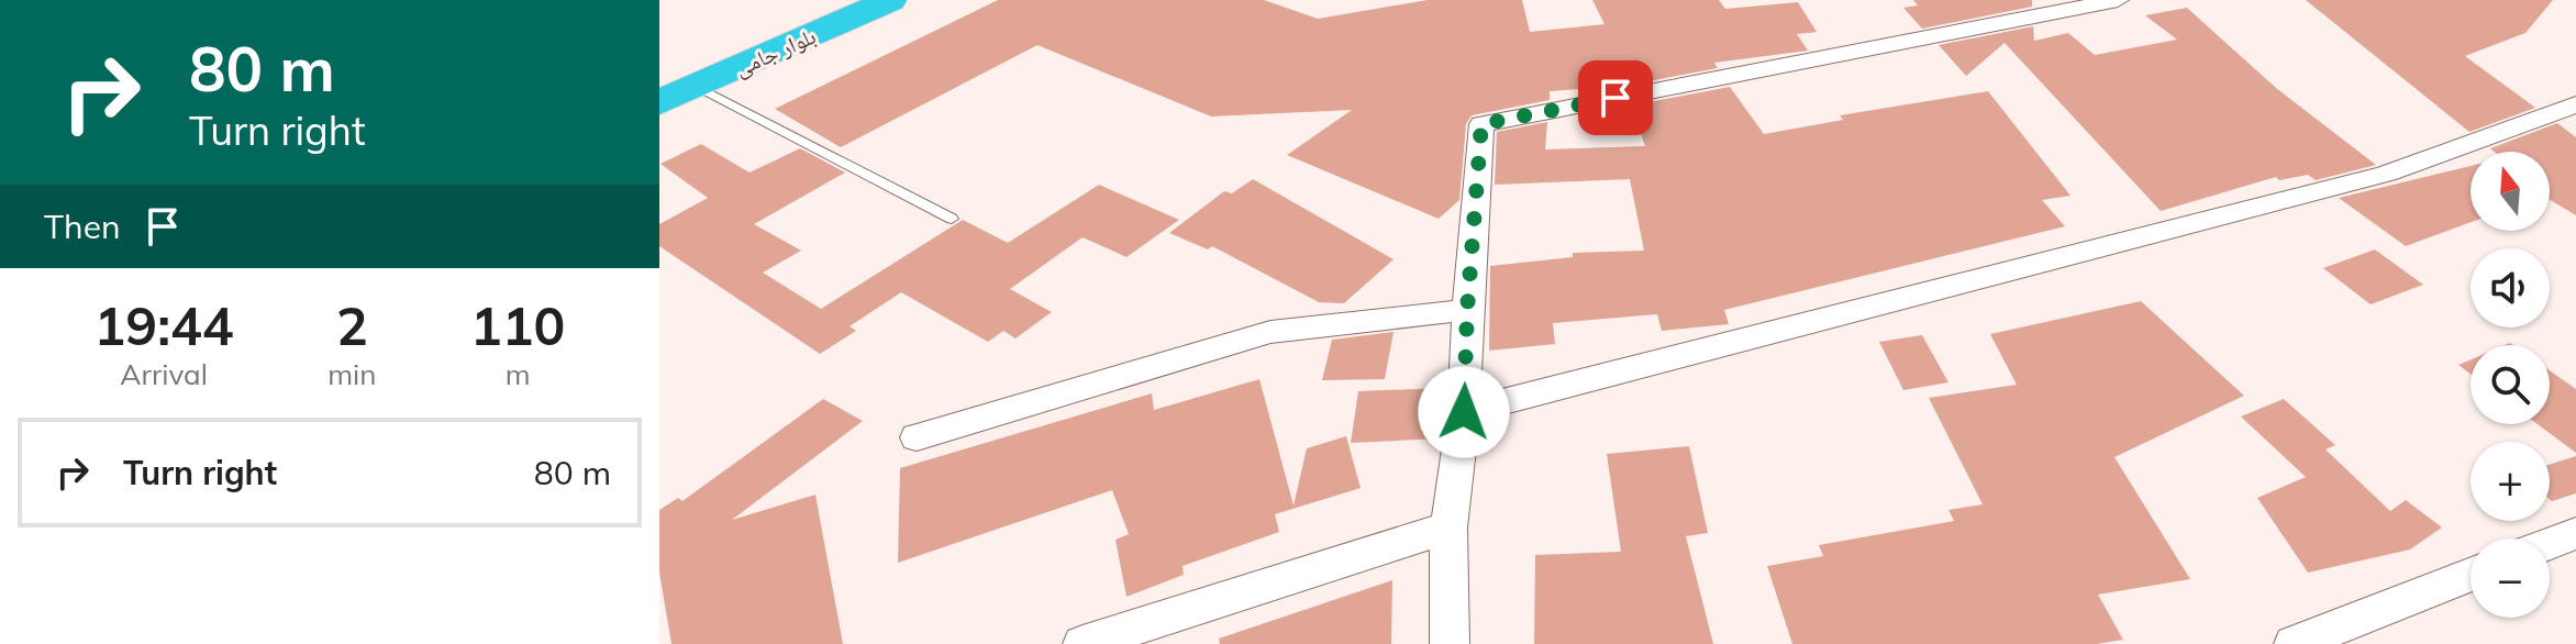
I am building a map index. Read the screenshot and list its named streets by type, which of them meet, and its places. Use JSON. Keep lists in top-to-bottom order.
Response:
{
  "streets": {
    "highway": ["بلوار جامی"]
  },
  "north": "top",
  "page": {
    "turn": ["80 m", "Turn right"],
    "map_buttons": ["+", "−"],
    "then": "Then",
    "eta": [
      "19:44",
      "Arrival",
      "2",
      "min",
      "110",
      "m"
    ],
    "list": [
      {
        "name": "Turn right",
        "value": "80 m"
      }
    ]
  }
}
